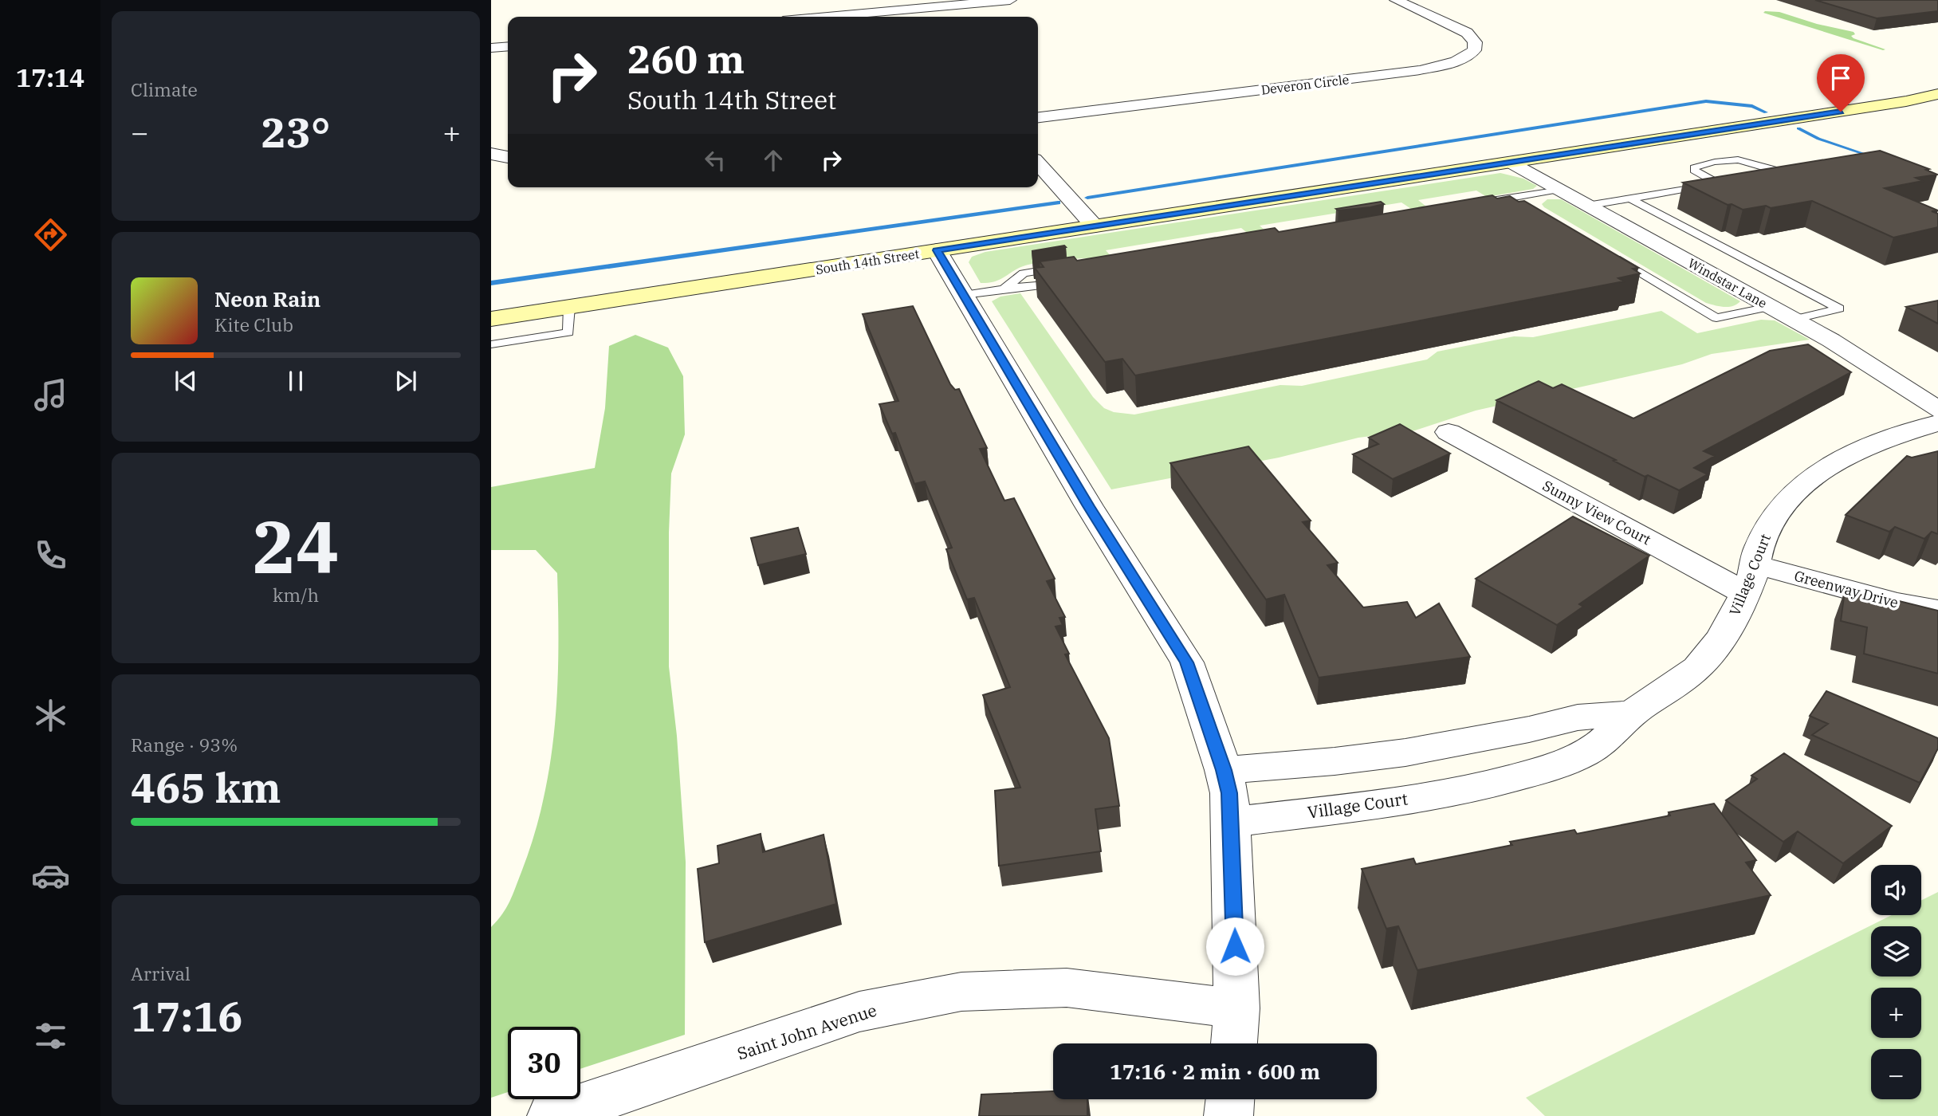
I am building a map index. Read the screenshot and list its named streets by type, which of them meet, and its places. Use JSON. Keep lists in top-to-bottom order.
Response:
{
  "streets": {
    "main road": ["South 14th Street"],
    "street": [
      "Deveron Circle",
      "Windstar Lane",
      "Sunny View Court",
      "Village Court",
      "Greenway Drive",
      "Saint John Avenue"
    ]
  },
  "crossings": [
    ["South 14th Street", "Windstar Lane"],
    ["Sunny View Court", "Village Court"],
    ["Sunny View Court", "Greenway Drive"],
    ["Village Court", "Greenway Drive"]
  ],
  "page": {
    "tabs": "17:14",
    "tile": [
      "Climate",
      ["24", "km/h"],
      ["Range · 93%", "465 km"],
      ["Arrival", "17:16"]
    ],
    "turn": ["260 m", "South 14th Street"],
    "heat": ["−", "23°", "+"],
    "song": ["Neon Rain", "Kite Club"],
    "map_buttons": ["+", "−"],
    "limit": "30",
    "trip": "17:16 · 2 min · 600 m"
  }
}
